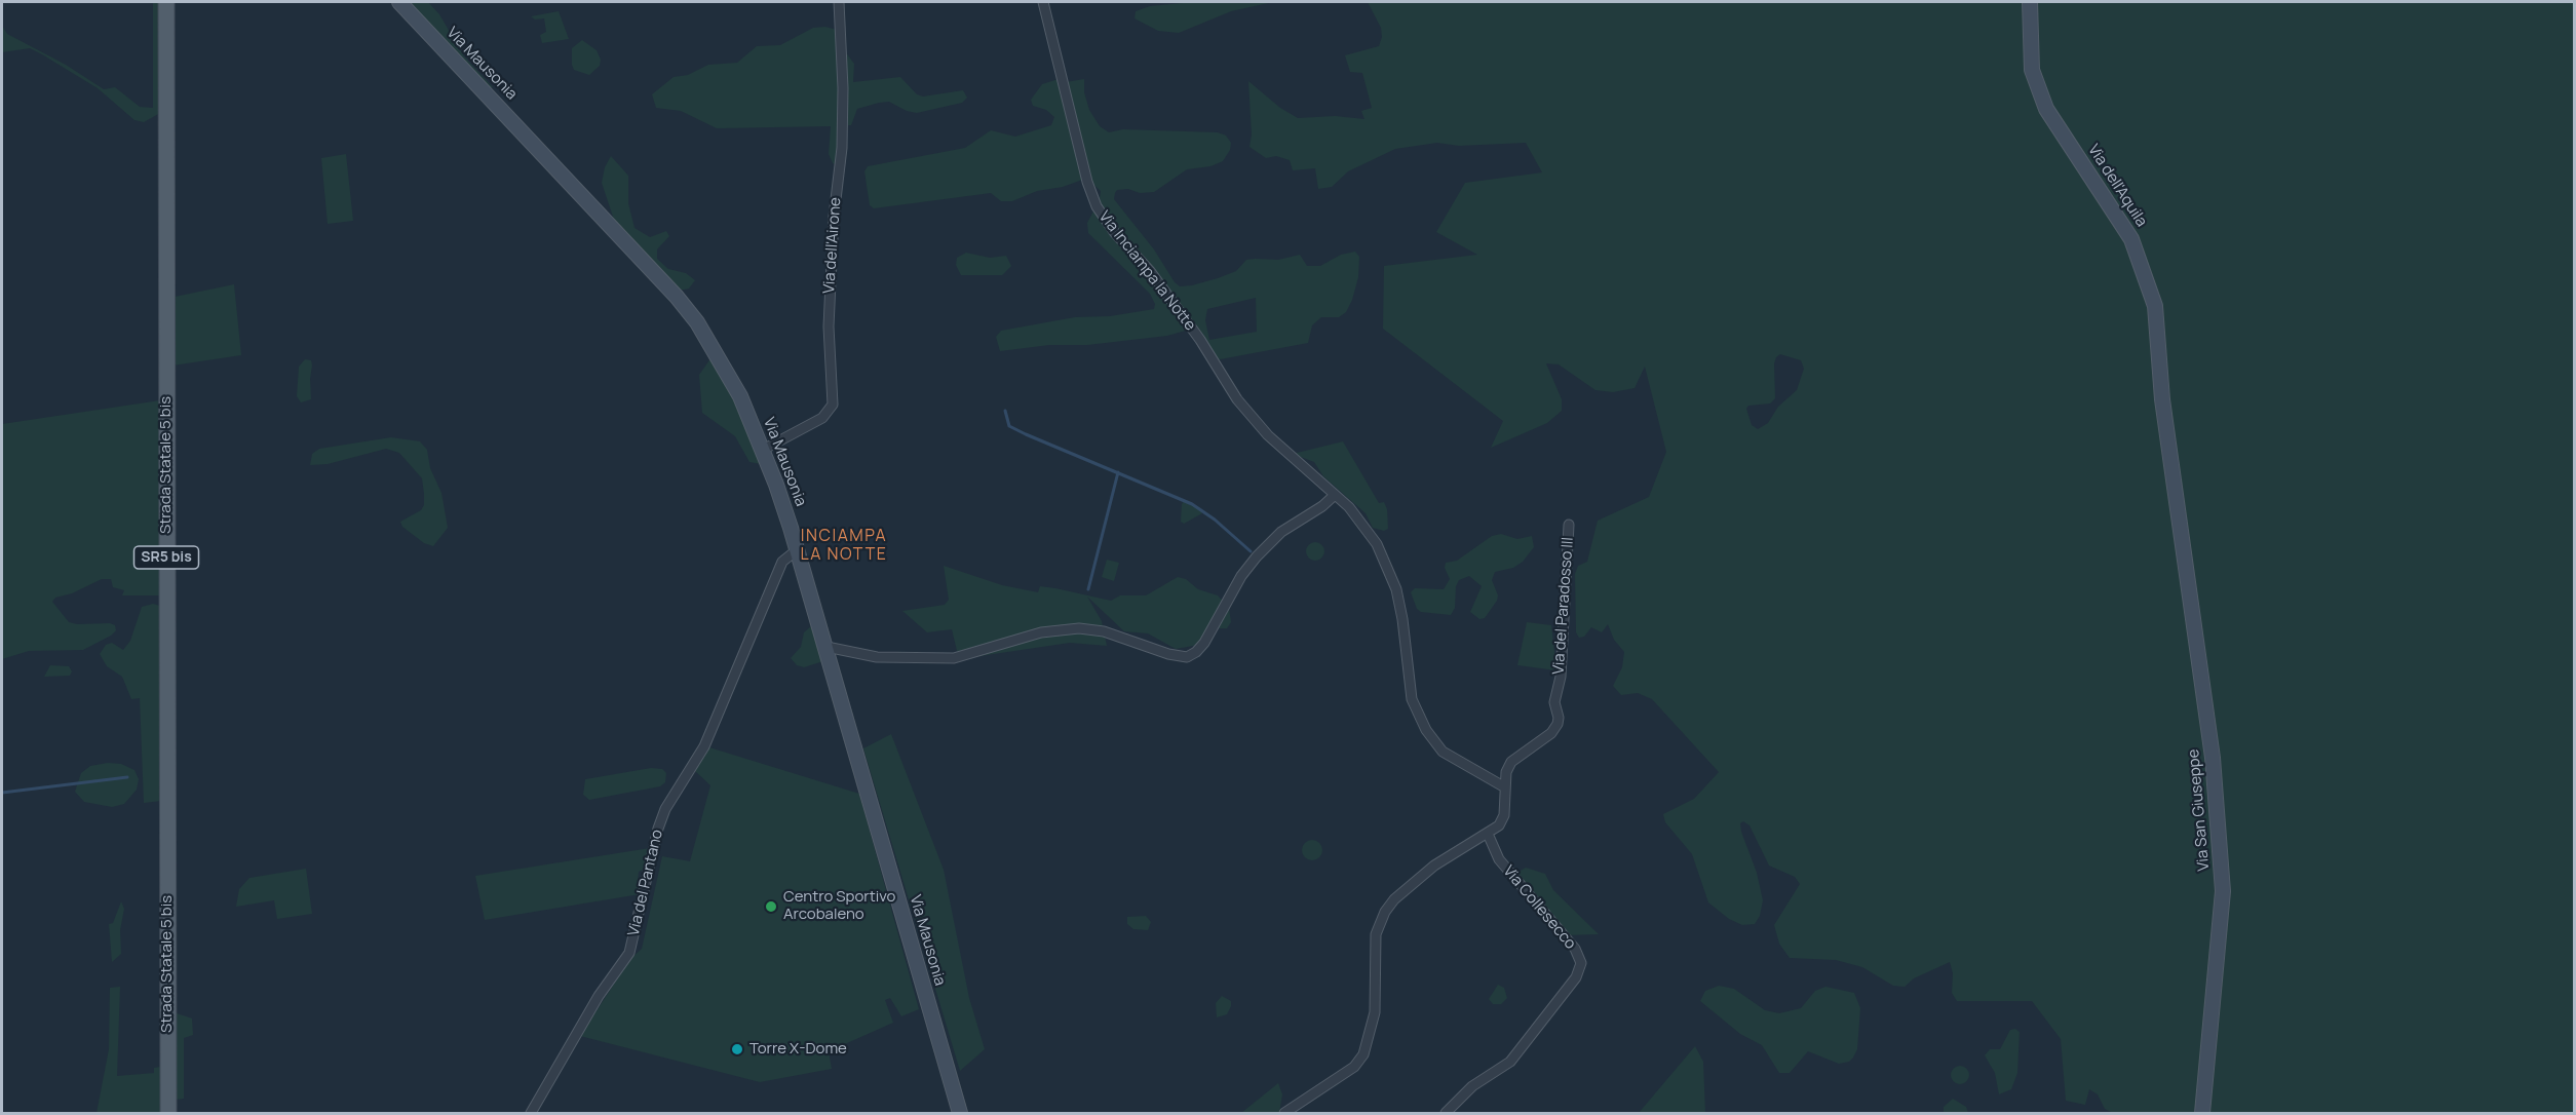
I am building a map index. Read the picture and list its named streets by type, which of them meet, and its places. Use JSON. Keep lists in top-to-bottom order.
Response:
{
  "streets": {
    "main road": [
      "Via Mausonia",
      "Via dell'Aquila",
      "Strada Statale 5 bis",
      "SR5 bis",
      "Via San Giuseppe"
    ],
    "street": [
      "Via dell'Airone",
      "Via Inciampa la Notte",
      "Via del Paradosso III",
      "Via del Pantano",
      "Via Collesecco"
    ]
  },
  "crossings": [
    ["Via Mausonia", "Via dell'Airone"],
    ["Via Mausonia", "Via del Pantano"],
    ["Via dell'Aquila", "Via San Giuseppe"],
    ["Via Inciampa la Notte", "Via del Paradosso III"],
    ["Via del Paradosso III", "Via Collesecco"]
  ],
  "districts": ["INCIAMPA LA NOTTE"],
  "places": ["Centro Sportivo Arcobaleno", "Torre X-Dome"]
}
